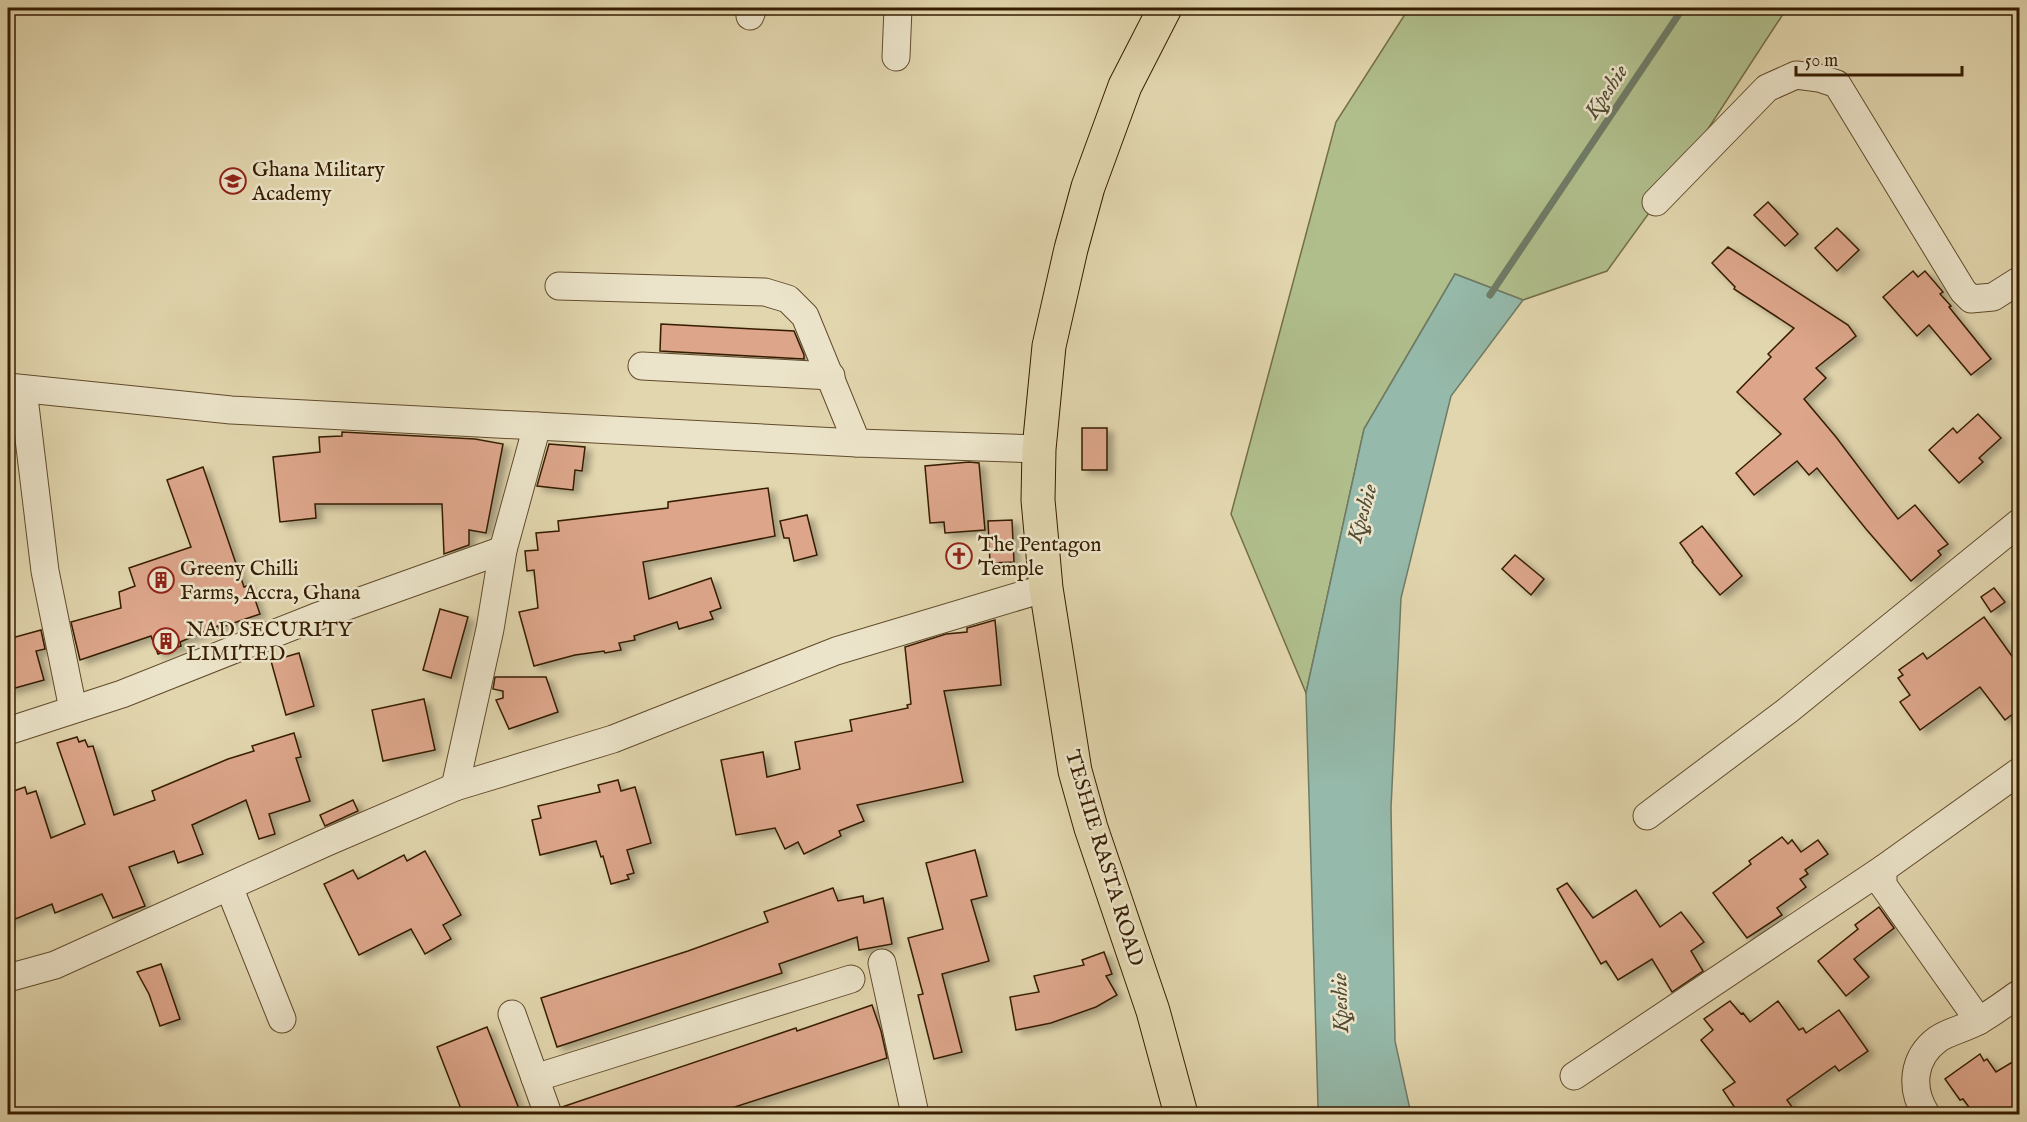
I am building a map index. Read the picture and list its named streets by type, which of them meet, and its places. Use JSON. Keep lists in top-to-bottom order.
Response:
{
  "streets": {
    "main road": ["TESHIE RASTA ROAD"]
  },
  "water": ["Kpeshie"],
  "places": {
    "school or university": ["Ghana Military Academy"],
    "church": ["The Pentagon Temple"],
    "building": ["Greeny Chilli Farms, Accra, Ghana", "NAD SECURITY LIMITED"]
  },
  "scale_bar": "50 m"
}
